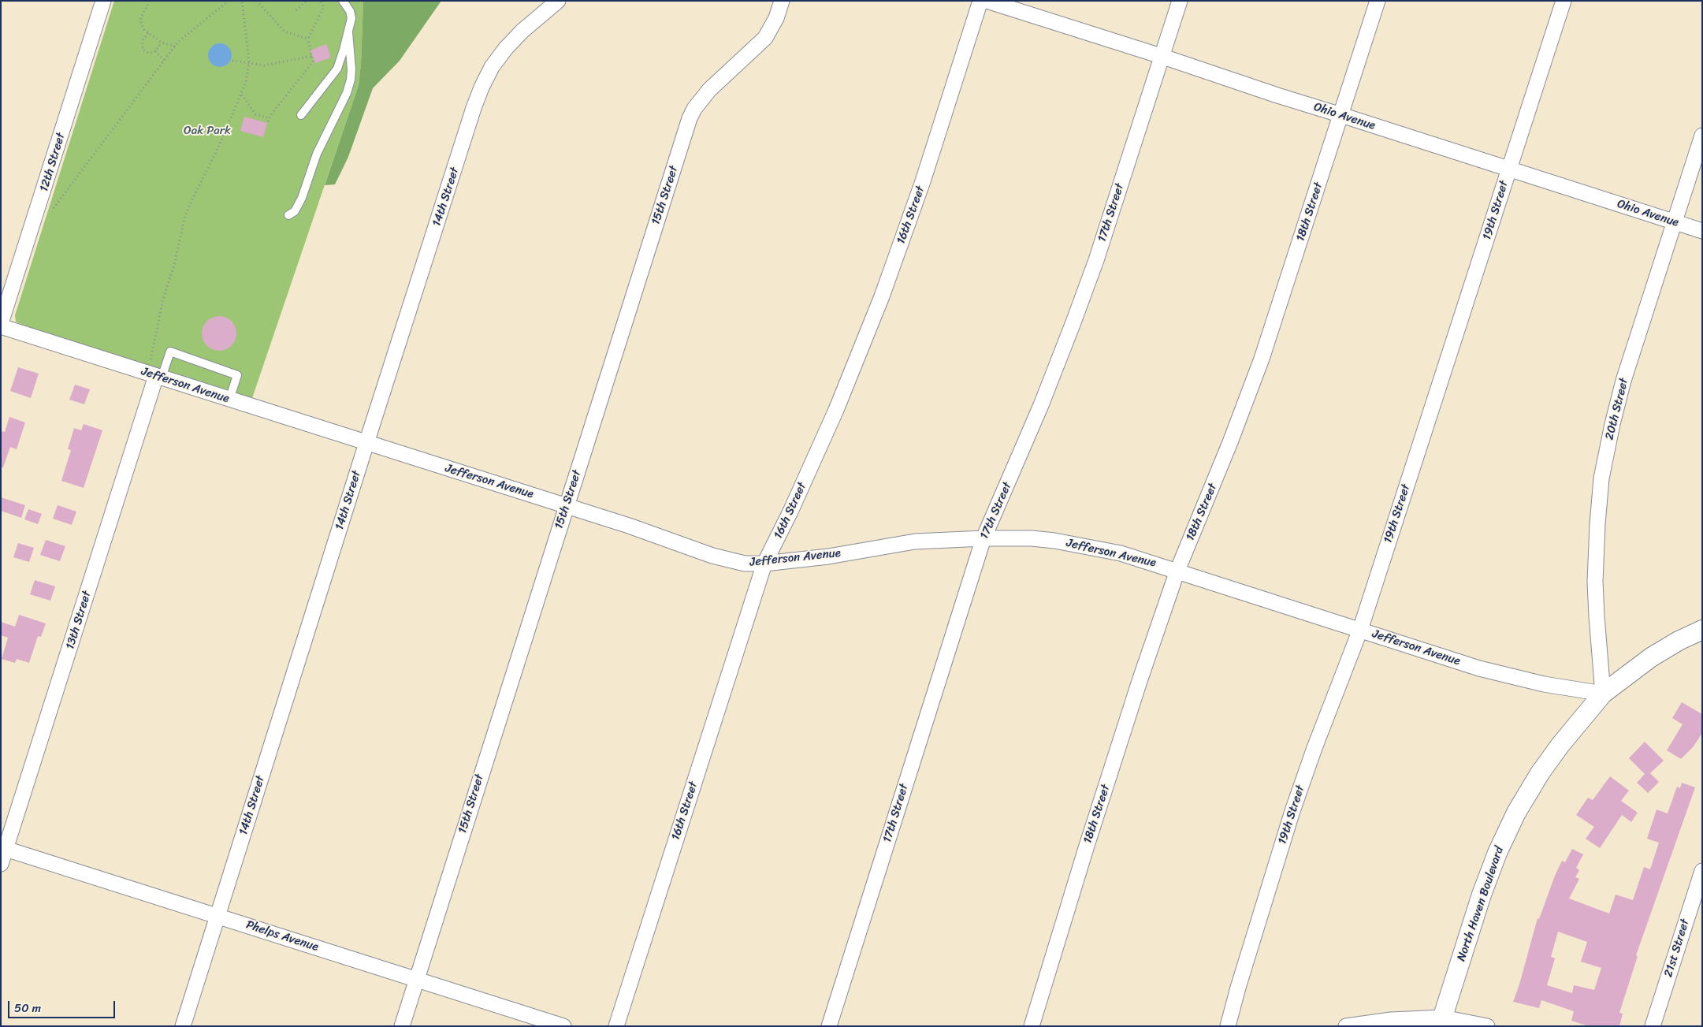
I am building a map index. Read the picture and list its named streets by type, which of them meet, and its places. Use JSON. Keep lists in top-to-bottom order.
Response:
{
  "streets": {
    "street": [
      "Ohio Avenue",
      "12th Street",
      "15th Street",
      "14th Street",
      "19th Street",
      "18th Street",
      "17th Street",
      "16th Street",
      "Jefferson Avenue",
      "20th Street",
      "13th Street",
      "North Haven Boulevard",
      "Phelps Avenue",
      "21st Street"
    ]
  },
  "crossings": [
    ["Ohio Avenue", "19th Street"],
    ["Ohio Avenue", "18th Street"],
    ["Ohio Avenue", "17th Street"],
    ["Ohio Avenue", "20th Street"],
    ["12th Street", "Jefferson Avenue"],
    ["15th Street", "Jefferson Avenue"],
    ["15th Street", "Phelps Avenue"],
    ["14th Street", "Jefferson Avenue"],
    ["14th Street", "Phelps Avenue"],
    ["19th Street", "Jefferson Avenue"],
    ["18th Street", "Jefferson Avenue"],
    ["17th Street", "Jefferson Avenue"],
    ["16th Street", "Jefferson Avenue"],
    ["Jefferson Avenue", "20th Street"],
    ["Jefferson Avenue", "13th Street"],
    ["Jefferson Avenue", "North Haven Boulevard"],
    ["20th Street", "North Haven Boulevard"],
    ["13th Street", "Phelps Avenue"]
  ],
  "parks": ["Oak Park"],
  "scale_bar": "50 m"
}
